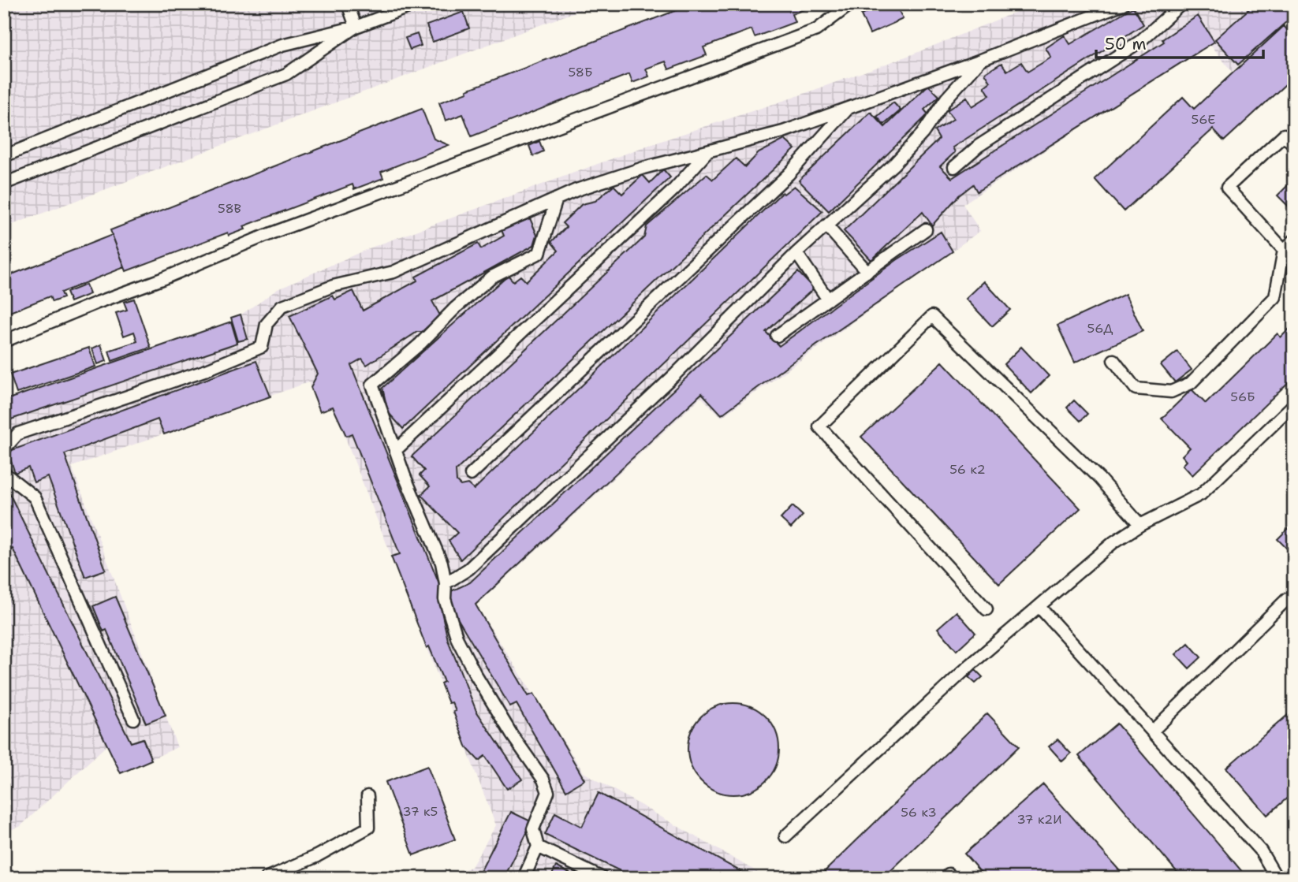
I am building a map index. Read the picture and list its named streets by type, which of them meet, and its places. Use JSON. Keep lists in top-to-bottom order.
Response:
{
  "house_numbers": [
    "58Б",
    "56Е",
    "58В",
    "56Д",
    "56Б",
    "56 к2",
    "37 к5",
    "56 к3",
    "37 к2И"
  ],
  "scale_bar": "50 m"
}
